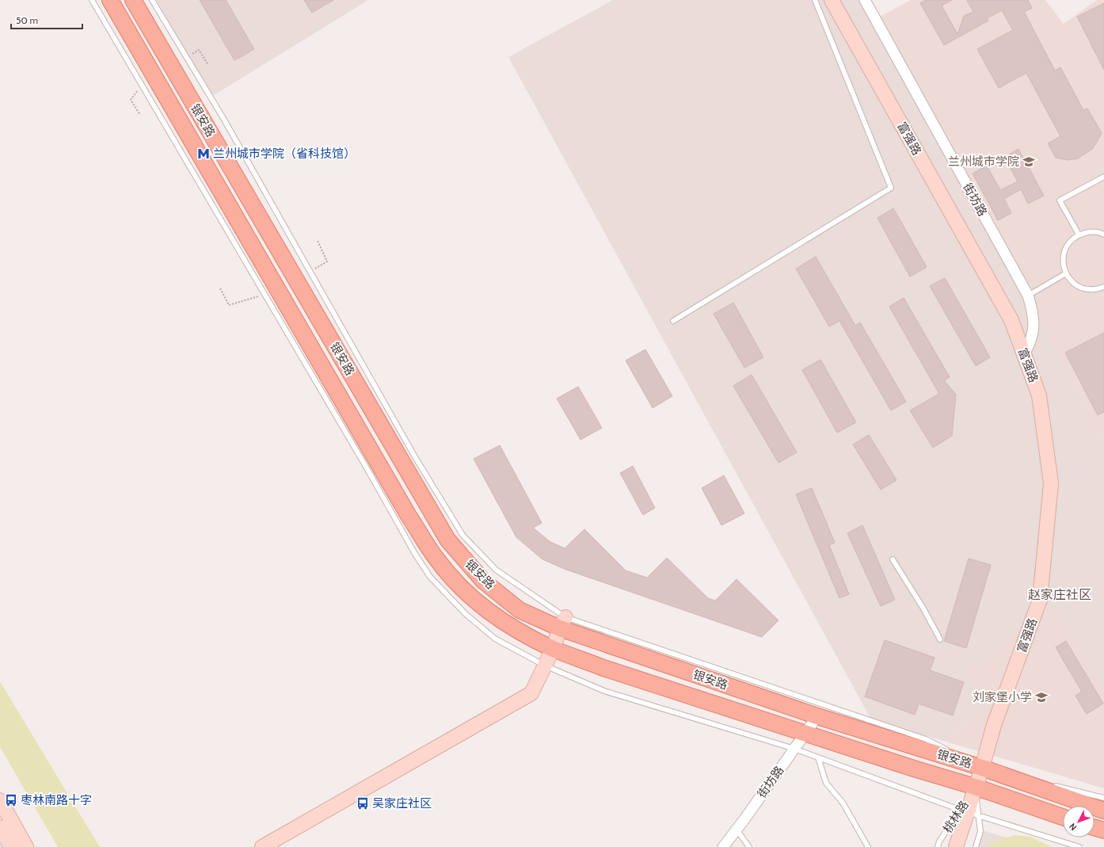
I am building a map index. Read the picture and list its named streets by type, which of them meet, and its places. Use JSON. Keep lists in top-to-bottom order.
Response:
{
  "streets": {
    "main road": ["银安路", "富强路", "桃林路"],
    "street": ["街坊路"]
  },
  "crossings": [
    ["银安路", "富强路"],
    ["银安路", "街坊路"],
    ["银安路", "桃林路"],
    ["富强路", "街坊路"],
    ["富强路", "桃林路"]
  ],
  "districts": ["赵家庄社区"],
  "places": {
    "metro station": ["兰州城市学院（省科技馆）"],
    "school or university": ["兰州城市学院", "刘家堡小学"],
    "bus stop": ["枣林南路十字", "吴家庄社区"]
  },
  "scale_bar": "50 m",
  "north": "bottom left"
}
